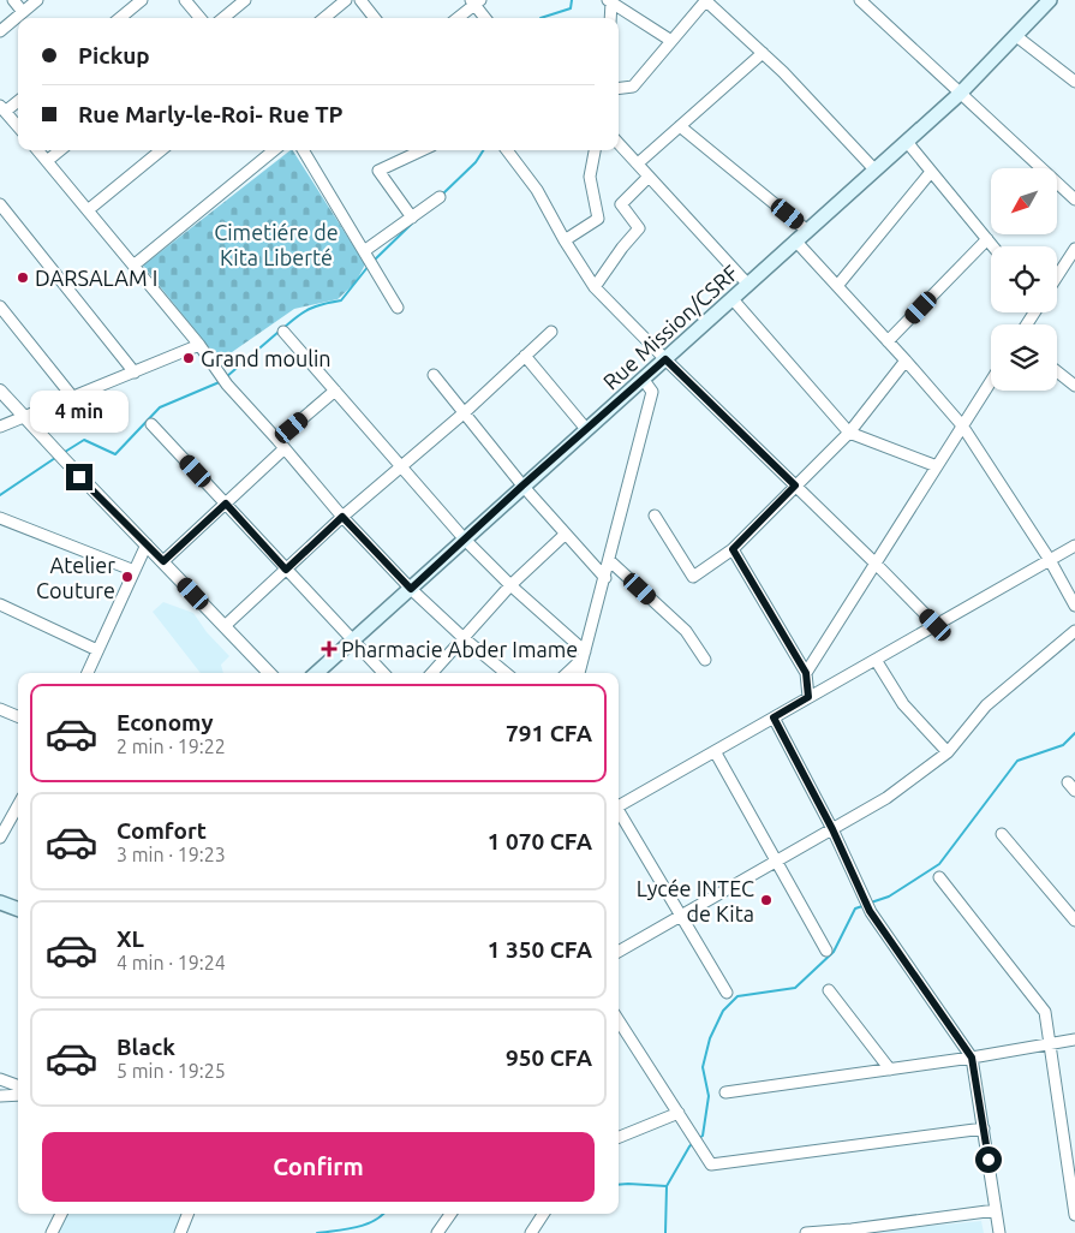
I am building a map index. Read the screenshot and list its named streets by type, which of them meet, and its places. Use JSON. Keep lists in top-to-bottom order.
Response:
{
  "streets": {
    "main road": ["Rue Mission/CSRF"]
  },
  "parks": ["Cimetiére de Kita Liberté"],
  "places": {
    "other": [
      "DARSALAM I",
      "Grand moulin",
      "Atelier Couture",
      "Lycée INTEC de Kita"
    ],
    "health": ["Pharmacie Abder Imame"]
  },
  "north": "bottom left",
  "page": {
    "banner": ["Pickup", "Rue Marly-le-Roi- Rue TP"],
    "bubble": "4 min",
    "list": [
      {
        "name": "Economy",
        "note": "2 min · 19:22",
        "value": "791 CFA"
      },
      {
        "name": "Comfort",
        "note": "3 min · 19:23",
        "value": "1 070 CFA"
      },
      {
        "name": "XL",
        "note": "4 min · 19:24",
        "value": "1 350 CFA"
      },
      {
        "name": "Black",
        "note": "5 min · 19:25",
        "value": "950 CFA"
      }
    ],
    "buttons": "Confirm"
  }
}
